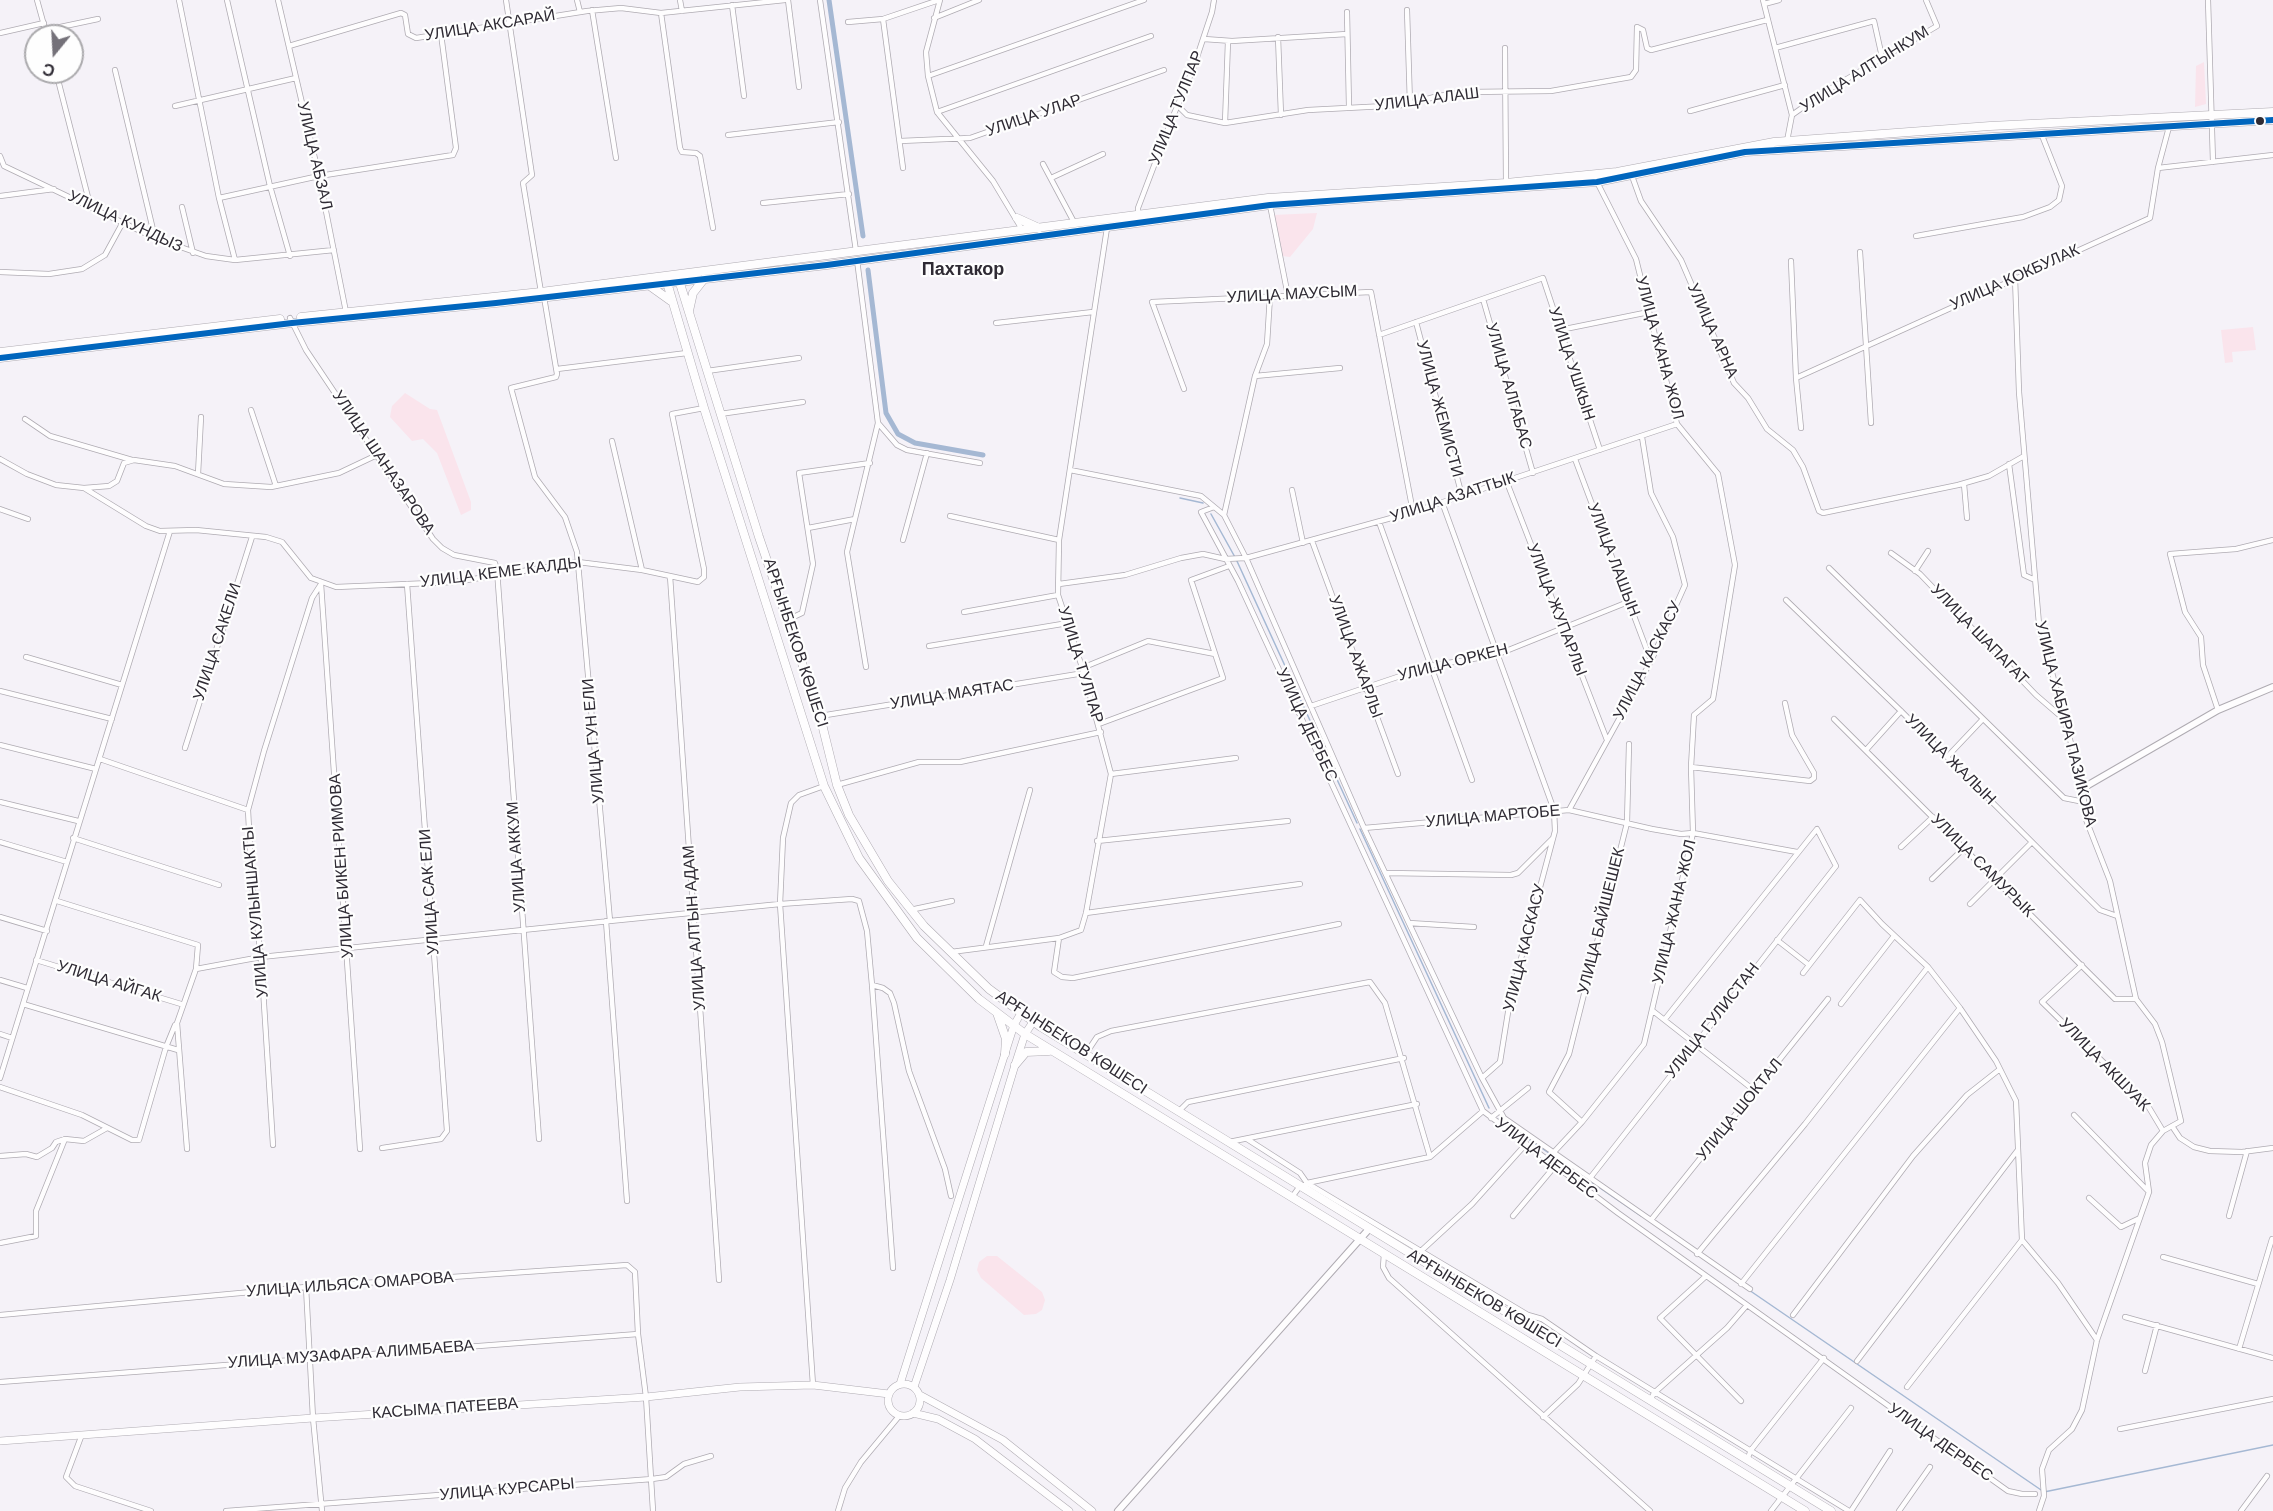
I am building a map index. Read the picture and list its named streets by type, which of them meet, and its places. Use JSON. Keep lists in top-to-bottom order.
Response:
{
  "streets": {
    "main road": ["АРҒЫНБЕКОВ КӨШЕСІ", "КАСЫМА ПАТЕЕВА"],
    "street": [
      "УЛИЦА АКСАРАЙ",
      "УЛИЦА АЛТЫНКУМ",
      "УЛИЦА АЛАШ",
      "УЛИЦА ТУЛПАР",
      "УЛИЦА УЛАР",
      "УЛИЦА АБЗАЛ",
      "УЛИЦА КУНДЫЗ",
      "УЛИЦА КОКБУЛАК",
      "УЛИЦА МАУСЫМ",
      "УЛИЦА АРНА",
      "УЛИЦА ЖАНА ЖОЛ",
      "УЛИЦА УШКЫН",
      "УЛИЦА АЛГАБАС",
      "УЛИЦА ЖЕМИСТИ",
      "УЛИЦА ШАНАЗАРОВА",
      "УЛИЦА АЗАТТЫК",
      "УЛИЦА ЛАШЫН",
      "УЛИЦА КЕМЕ КАЛДЫ",
      "УЛИЦА ЖУПАРЛЫ",
      "УЛИЦА ШАПАГАТ",
      "УЛИЦА САКЕЛИ",
      "УЛИЦА АЖАРЛЫ",
      "УЛИЦА КАСКАСУ",
      "УЛИЦА ОРКЕН",
      "УЛИЦА МАЯТАС",
      "УЛИЦА ХАБИРА ПАЗИКОВА",
      "УЛИЦА ДЕРБЕС",
      "УЛИЦА ГУН ЕЛИ",
      "УЛИЦА ЖАЛЫН",
      "УЛИЦА МАРТОБЕ",
      "УЛИЦА АККУМ",
      "УЛИЦА БИКЕН РИМОВА",
      "УЛИЦА САМУРЫК",
      "УЛИЦА САК ЕЛИ",
      "УЛИЦА КУЛЫНШАКТЫ",
      "УЛИЦА БАЙШЕШЕК",
      "УЛИЦА АЛТЫН АДАМ",
      "УЛИЦА АЙГАК",
      "УЛИЦА ГУЛИСТАН",
      "УЛИЦА АКШУАК",
      "УЛИЦА ШОКТАЛ",
      "УЛИЦА ИЛЬЯСА ОМАРОВА",
      "УЛИЦА МУЗАФАРА АЛИМБАЕВА",
      "УЛИЦА КУРСАРЫ"
    ]
  },
  "crossings": [
    ["УЛИЦА АКСАРАЙ", "УЛИЦА АБЗАЛ"],
    ["УЛИЦА АЛАШ", "УЛИЦА ТУЛПАР"],
    ["УЛИЦА ТУЛПАР", "УЛИЦА АЗАТТЫК"],
    ["УЛИЦА ТУЛПАР", "АРҒЫНБЕКОВ КӨШЕСІ"],
    ["УЛИЦА ТУЛПАР", "УЛИЦА МАЯТАС"],
    ["УЛИЦА АБЗАЛ", "УЛИЦА КУНДЫЗ"],
    ["УЛИЦА КОКБУЛАК", "УЛИЦА ХАБИРА ПАЗИКОВА"],
    ["УЛИЦА МАУСЫМ", "УЛИЦА АЗАТТЫК"],
    ["УЛИЦА АРНА", "УЛИЦА ХАБИРА ПАЗИКОВА"],
    ["УЛИЦА ЖАНА ЖОЛ", "УЛИЦА АЗАТТЫК"],
    ["УЛИЦА ЖАНА ЖОЛ", "УЛИЦА ДЕРБЕС"],
    ["УЛИЦА ЖАНА ЖОЛ", "УЛИЦА МАРТОБЕ"],
    ["УЛИЦА ЖАНА ЖОЛ", "УЛИЦА БАЙШЕШЕК"],
    ["УЛИЦА УШКЫН", "УЛИЦА АЛГАБАС"],
    ["УЛИЦА УШКЫН", "УЛИЦА АЗАТТЫК"],
    ["УЛИЦА АЛГАБАС", "УЛИЦА АЗАТТЫК"],
    ["УЛИЦА ЖЕМИСТИ", "УЛИЦА АЗАТТЫК"],
    ["УЛИЦА ШАНАЗАРОВА", "УЛИЦА КЕМЕ КАЛДЫ"],
    ["УЛИЦА ШАНАЗАРОВА", "УЛИЦА АККУМ"],
    ["УЛИЦА АЗАТТЫК", "УЛИЦА ЛАШЫН"],
    ["УЛИЦА АЗАТТЫК", "УЛИЦА ЖУПАРЛЫ"],
    ["УЛИЦА АЗАТТЫК", "УЛИЦА АЖАРЛЫ"],
    ["УЛИЦА АЗАТТЫК", "УЛИЦА КАСКАСУ"],
    ["УЛИЦА АЗАТТЫК", "УЛИЦА ДЕРБЕС"],
    ["УЛИЦА ЛАШЫН", "УЛИЦА КАСКАСУ"],
    ["УЛИЦА ЛАШЫН", "УЛИЦА ОРКЕН"],
    ["УЛИЦА КЕМЕ КАЛДЫ", "АРҒЫНБЕКОВ КӨШЕСІ"],
    ["УЛИЦА КЕМЕ КАЛДЫ", "УЛИЦА ГУН ЕЛИ"],
    ["УЛИЦА КЕМЕ КАЛДЫ", "УЛИЦА АККУМ"],
    ["УЛИЦА КЕМЕ КАЛДЫ", "УЛИЦА БИКЕН РИМОВА"],
    ["УЛИЦА КЕМЕ КАЛДЫ", "УЛИЦА САК ЕЛИ"],
    ["УЛИЦА КЕМЕ КАЛДЫ", "УЛИЦА КУЛЫНШАКТЫ"],
    ["УЛИЦА КЕМЕ КАЛДЫ", "УЛИЦА АЛТЫН АДАМ"],
    ["УЛИЦА ЖУПАРЛЫ", "УЛИЦА КАСКАСУ"],
    ["УЛИЦА ЖУПАРЛЫ", "УЛИЦА ОРКЕН"],
    ["УЛИЦА ШАПАГАТ", "УЛИЦА ХАБИРА ПАЗИКОВА"],
    ["АРҒЫНБЕКОВ КӨШЕСІ", "УЛИЦА МАЯТАС"],
    ["УЛИЦА АЖАРЛЫ", "УЛИЦА ОРКЕН"],
    ["УЛИЦА КАСКАСУ", "УЛИЦА ДЕРБЕС"],
    ["УЛИЦА КАСКАСУ", "УЛИЦА МАРТОБЕ"],
    ["УЛИЦА ОРКЕН", "УЛИЦА ДЕРБЕС"],
    ["УЛИЦА ХАБИРА ПАЗИКОВА", "УЛИЦА ЖАЛЫН"],
    ["УЛИЦА ХАБИРА ПАЗИКОВА", "УЛИЦА САМУРЫК"],
    ["УЛИЦА ДЕРБЕС", "УЛИЦА МАРТОБЕ"],
    ["УЛИЦА ДЕРБЕС", "УЛИЦА ГУЛИСТАН"],
    ["УЛИЦА ДЕРБЕС", "УЛИЦА ШОКТАЛ"],
    ["УЛИЦА МАРТОБЕ", "УЛИЦА БАЙШЕШЕК"],
    ["УЛИЦА МАРТОБЕ", "УЛИЦА ГУЛИСТАН"],
    ["УЛИЦА БИКЕН РИМОВА", "УЛИЦА КУЛЫНШАКТЫ"],
    ["УЛИЦА САМУРЫК", "УЛИЦА АКШУАК"],
    ["УЛИЦА ИЛЬЯСА ОМАРОВА", "УЛИЦА МУЗАФАРА АЛИМБАЕВА"]
  ],
  "districts": ["Пахтакор"],
  "north": "bottom"
}
